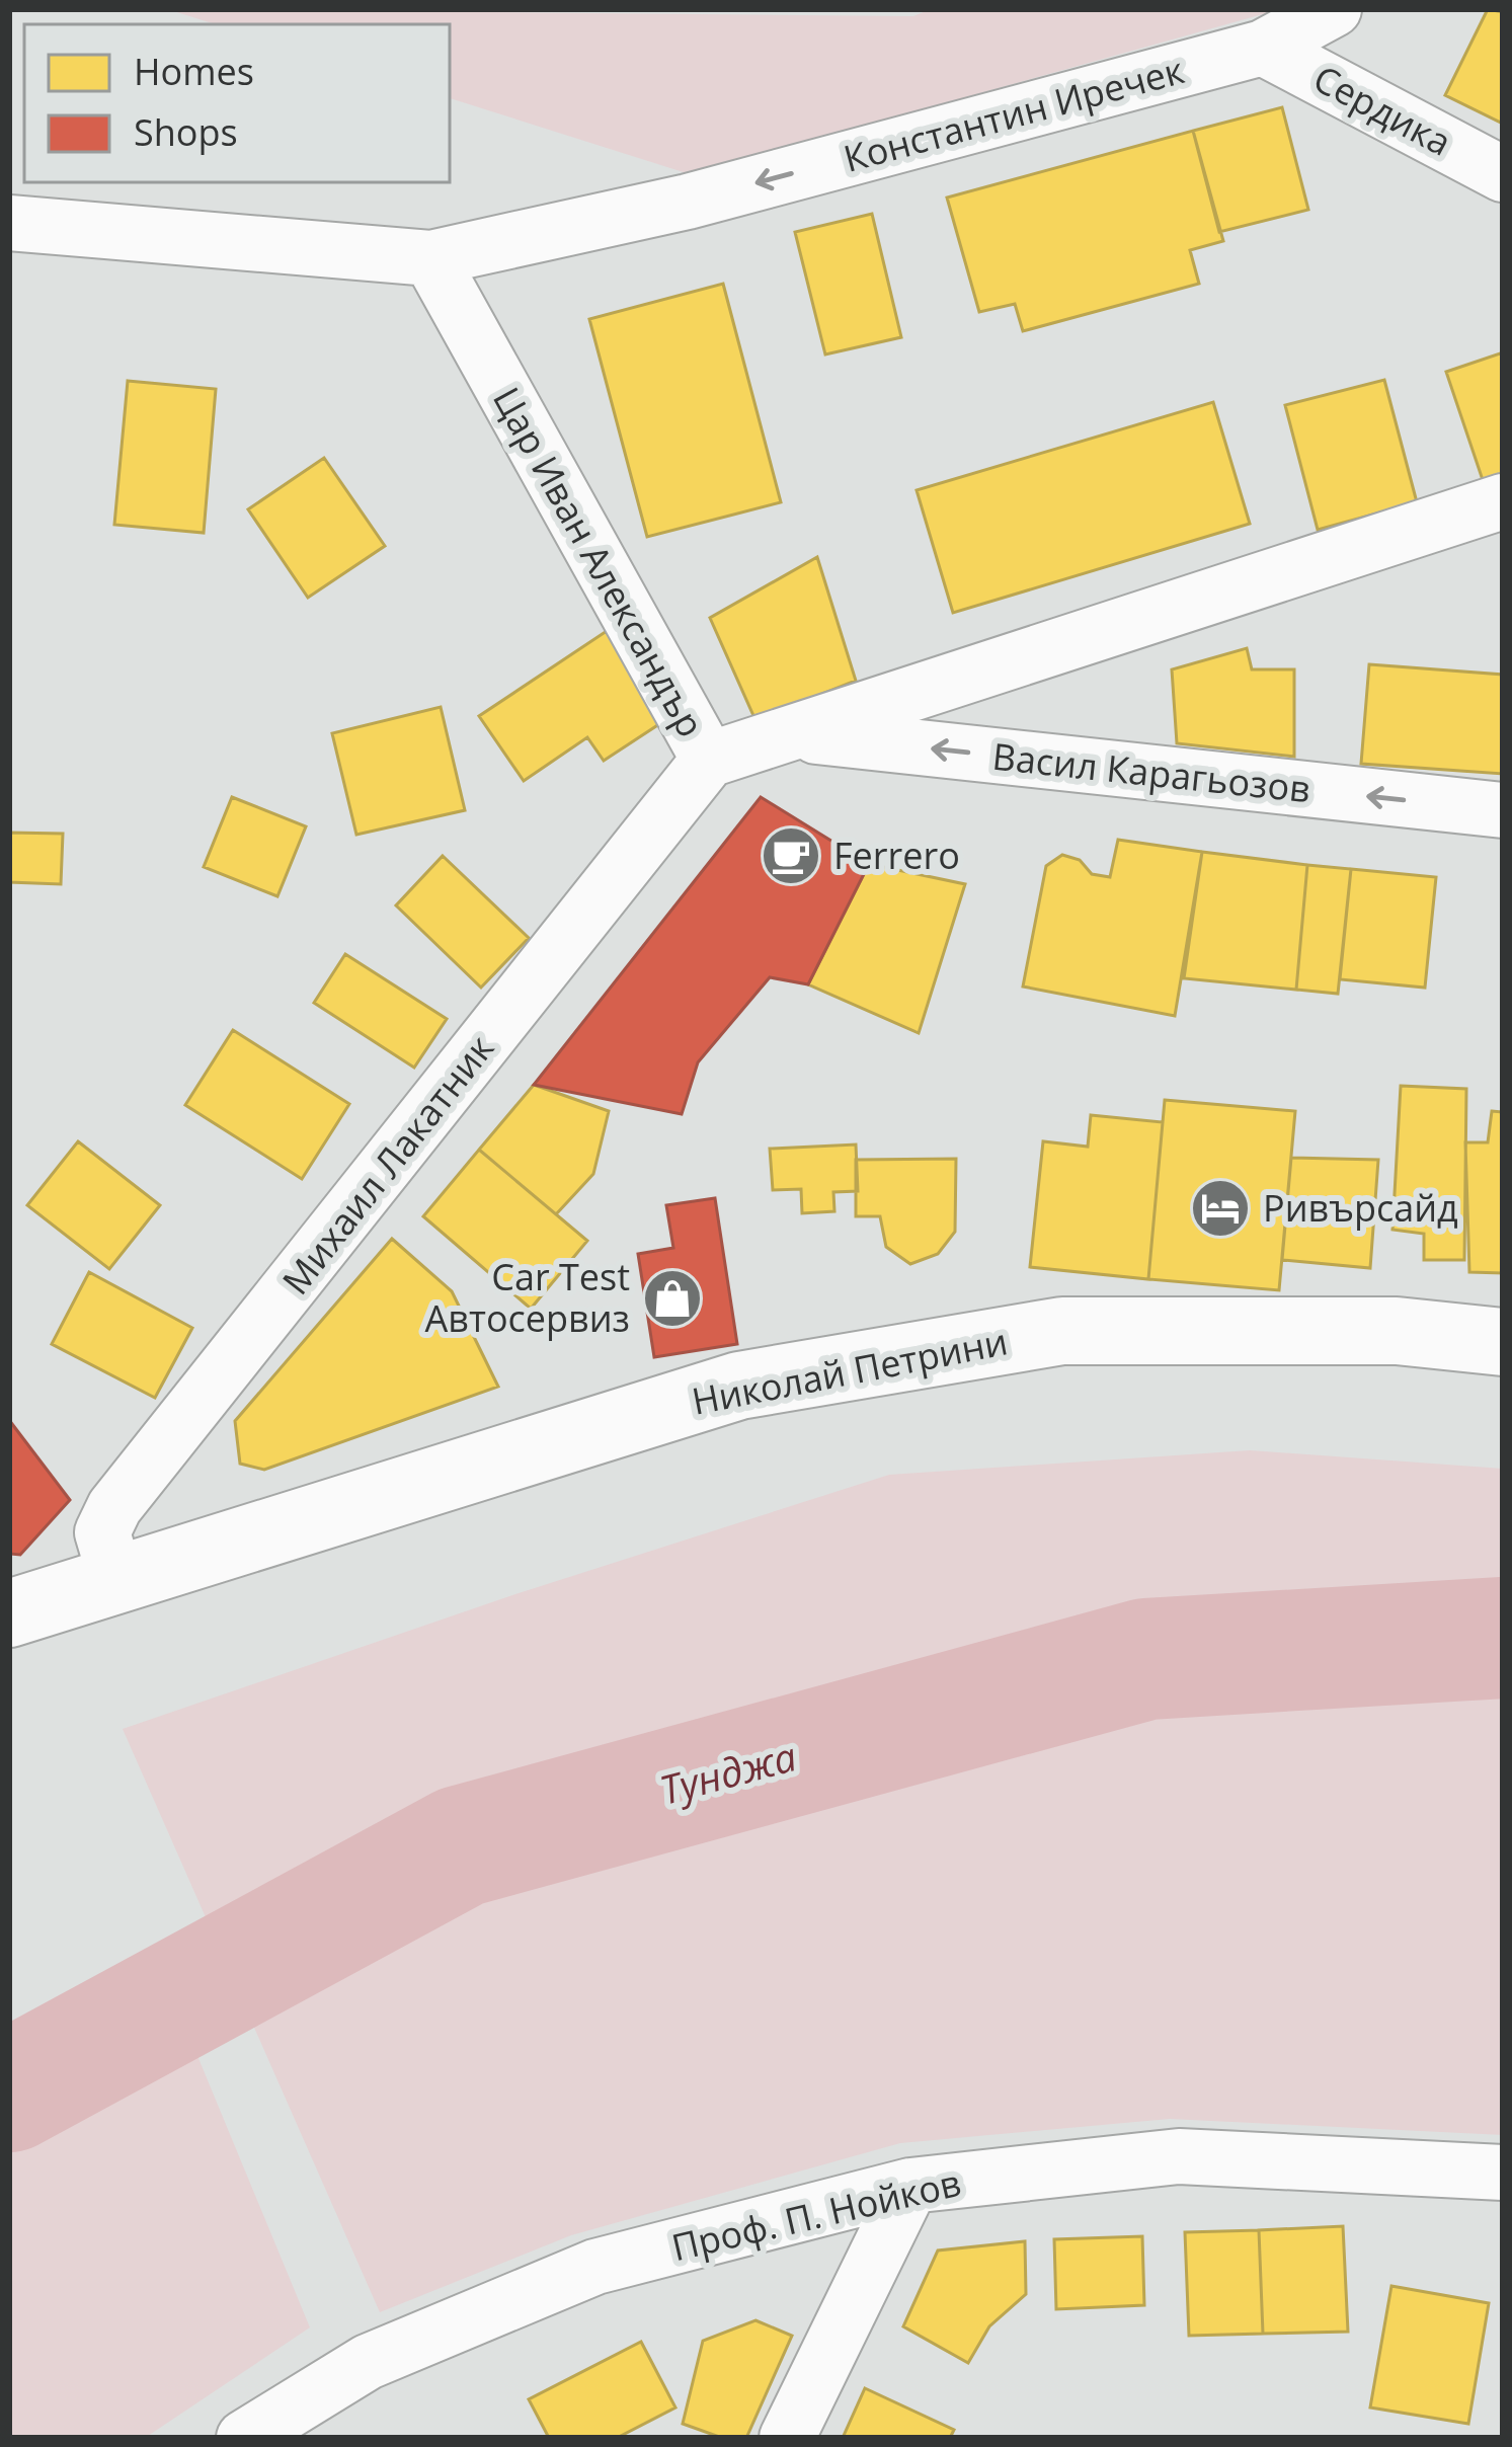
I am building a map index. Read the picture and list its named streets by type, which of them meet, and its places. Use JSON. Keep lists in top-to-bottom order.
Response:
{
  "streets": {
    "street": [
      "Сердика",
      "Константин Иречек",
      "Цар Иван Александър",
      "Васил Карагьозов",
      "Михаил Лакатник",
      "Николай Петрини",
      "Проф. П. Нойков"
    ]
  },
  "crossings": [
    ["Сердика", "Константин Иречек"],
    ["Константин Иречек", "Цар Иван Александър"],
    ["Цар Иван Александър", "Васил Карагьозов"],
    ["Цар Иван Александър", "Михаил Лакатник"],
    ["Михаил Лакатник", "Николай Петрини"]
  ],
  "one_way": ["Константин Иречек", "Васил Карагьозов"],
  "water": ["Тунджа"],
  "places": {
    "cafe": ["Ferrero"],
    "hotel": ["Ривърсайд"],
    "shop": ["Car Test Автосервиз"]
  },
  "legend": ["Homes", "Shops"]
}
